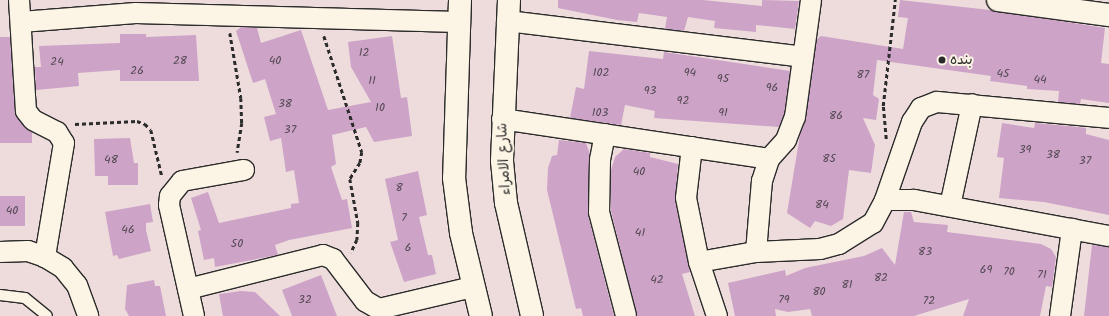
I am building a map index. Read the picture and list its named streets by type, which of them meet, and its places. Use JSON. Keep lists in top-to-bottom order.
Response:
{
  "streets": {
    "street": ["شارع الامراء"]
  },
  "places": ["بنده"],
  "house_numbers": [
    "12",
    "28",
    "40",
    "24",
    "26",
    "102",
    "94",
    "45",
    "87",
    "95",
    "44",
    "11",
    "96",
    "93",
    "92",
    "38",
    "10",
    "103",
    "91",
    "86",
    "37",
    "39",
    "38",
    "85",
    "48",
    "37",
    "40",
    "8",
    "84",
    "40",
    "7",
    "46",
    "41",
    "50",
    "6",
    "83",
    "69",
    "70",
    "71",
    "82",
    "42",
    "81",
    "80",
    "32",
    "79",
    "72"
  ]
}
